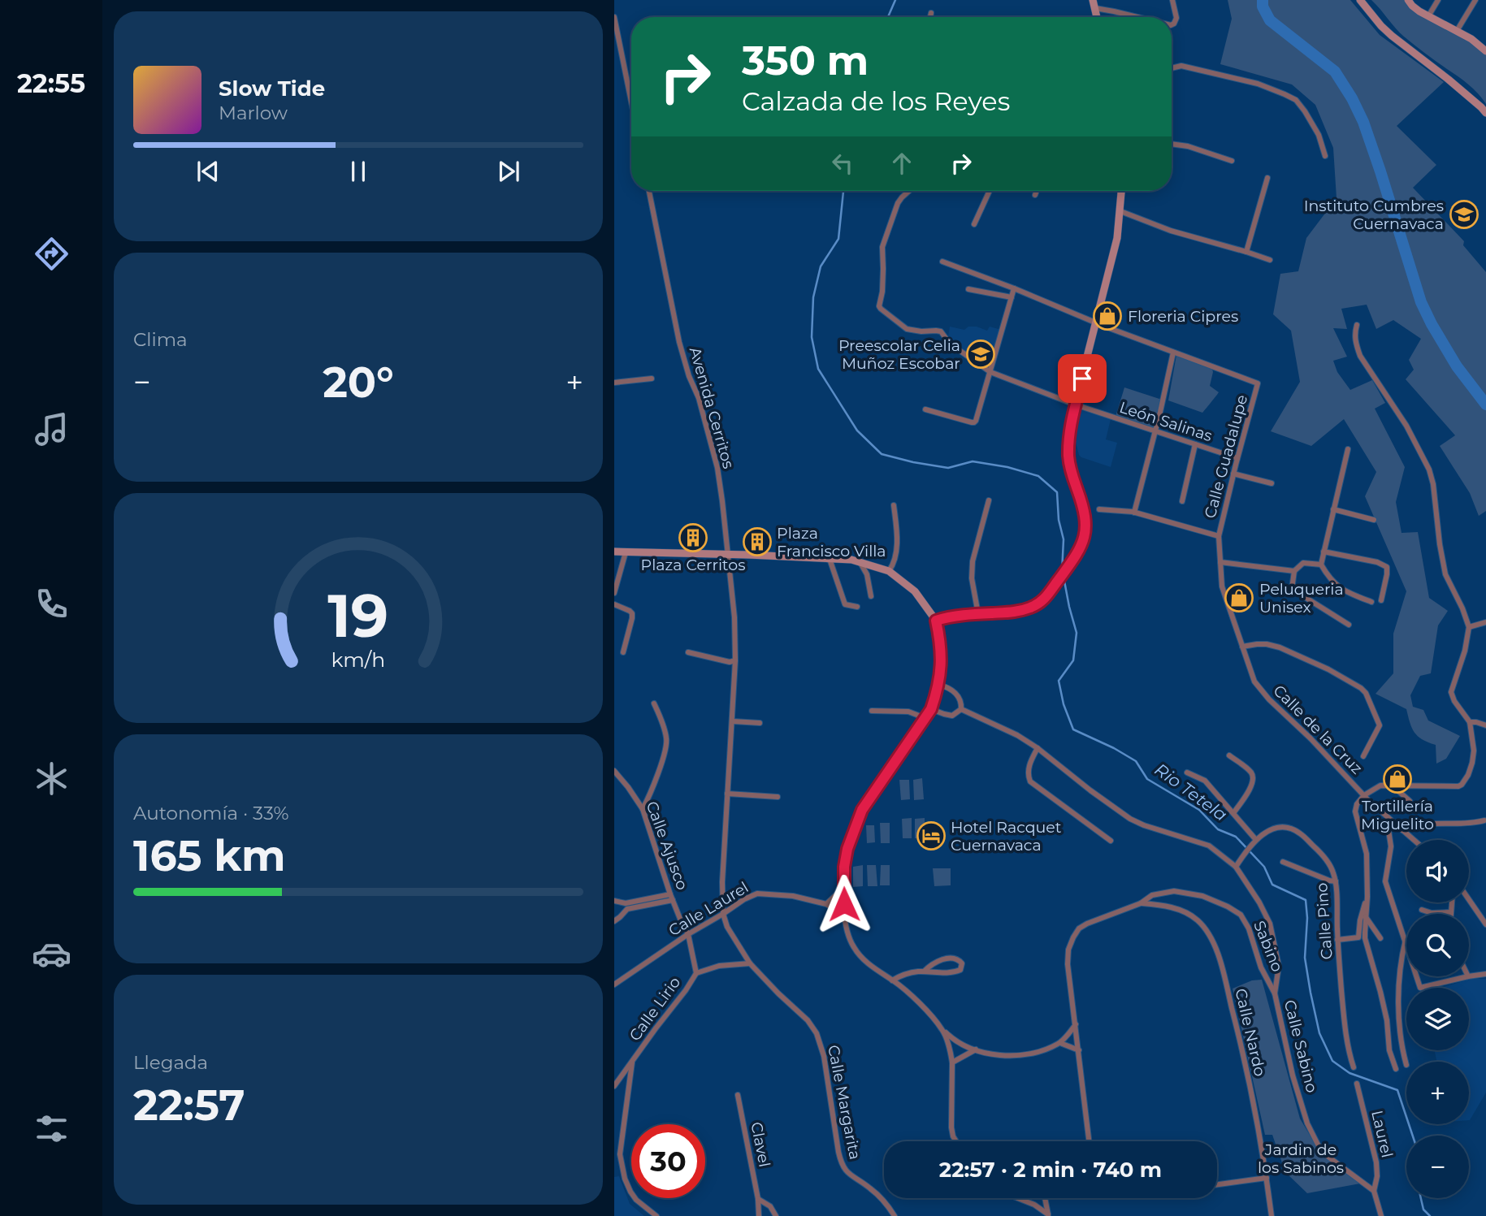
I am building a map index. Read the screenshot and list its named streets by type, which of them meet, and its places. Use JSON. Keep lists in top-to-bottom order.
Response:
{
  "streets": {
    "street": [
      "Avenida Cerritos",
      "León Salinas",
      "Calle Guadalupe",
      "Calle de la Cruz",
      "Calle Ajusco",
      "Calle Laurel",
      "Calle Pino",
      "Sabino",
      "Calle Lirio",
      "Calle Nardo",
      "Calle Sabino",
      "Calle Margarita",
      "Laurel",
      "Clavel"
    ]
  },
  "crossings": [
    ["Avenida Cerritos", "Calle Laurel"],
    ["Avenida Cerritos", "Calle Margarita"],
    ["León Salinas", "Calle Guadalupe"],
    ["Calle Guadalupe", "Calle de la Cruz"],
    ["Calle Ajusco", "Calle Laurel"],
    ["Calle Ajusco", "Calle Lirio"],
    ["Calle Laurel", "Calle Margarita"],
    ["Calle Pino", "Calle Sabino"],
    ["Sabino", "Calle Nardo"],
    ["Sabino", "Calle Sabino"],
    ["Calle Sabino", "Laurel"]
  ],
  "water": ["Rio Tetela"],
  "parks": ["Jardin de los Sabinos"],
  "places": {
    "school or university": ["Instituto Cumbres Cuernavaca", "Preescolar Celia Muñoz Escobar"],
    "shop": ["Floreria Cipres", "Peluqueria Unisex", "Tortillería Miguelito"],
    "building": ["Plaza Cerritos", "Plaza Francisco Villa"],
    "hotel": ["Hotel Racquet Cuernavaca"]
  },
  "page": {
    "tabs": "22:55",
    "turn": ["350 m", "Calzada de los Reyes"],
    "song": ["Slow Tide", "Marlow"],
    "tile": [
      "Clima",
      ["Autonomía · 33%", "165 km"],
      ["Llegada", "22:57"]
    ],
    "heat": ["−", "20°", "+"],
    "map_buttons": ["+", "−"],
    "limit": "30",
    "trip": "22:57 · 2 min · 740 m",
    "gauge": ["19", "km/h"]
  }
}
